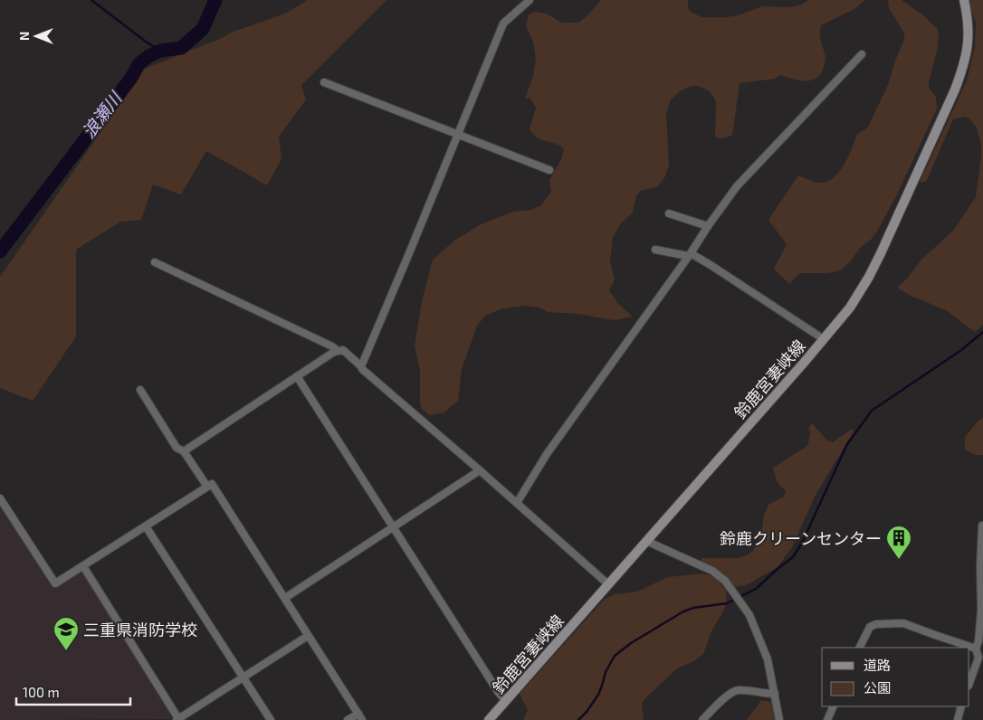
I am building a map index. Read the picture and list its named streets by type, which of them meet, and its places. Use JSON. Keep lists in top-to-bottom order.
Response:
{
  "streets": {
    "main road": ["鈴鹿宮妻峡線"]
  },
  "water": ["浪瀬川"],
  "places": {
    "building": ["鈴鹿クリーンセンター"],
    "school or university": ["三重県消防学校"]
  },
  "legend": ["道路", "公園"],
  "scale_bar": "100 m",
  "north": "left"
}
